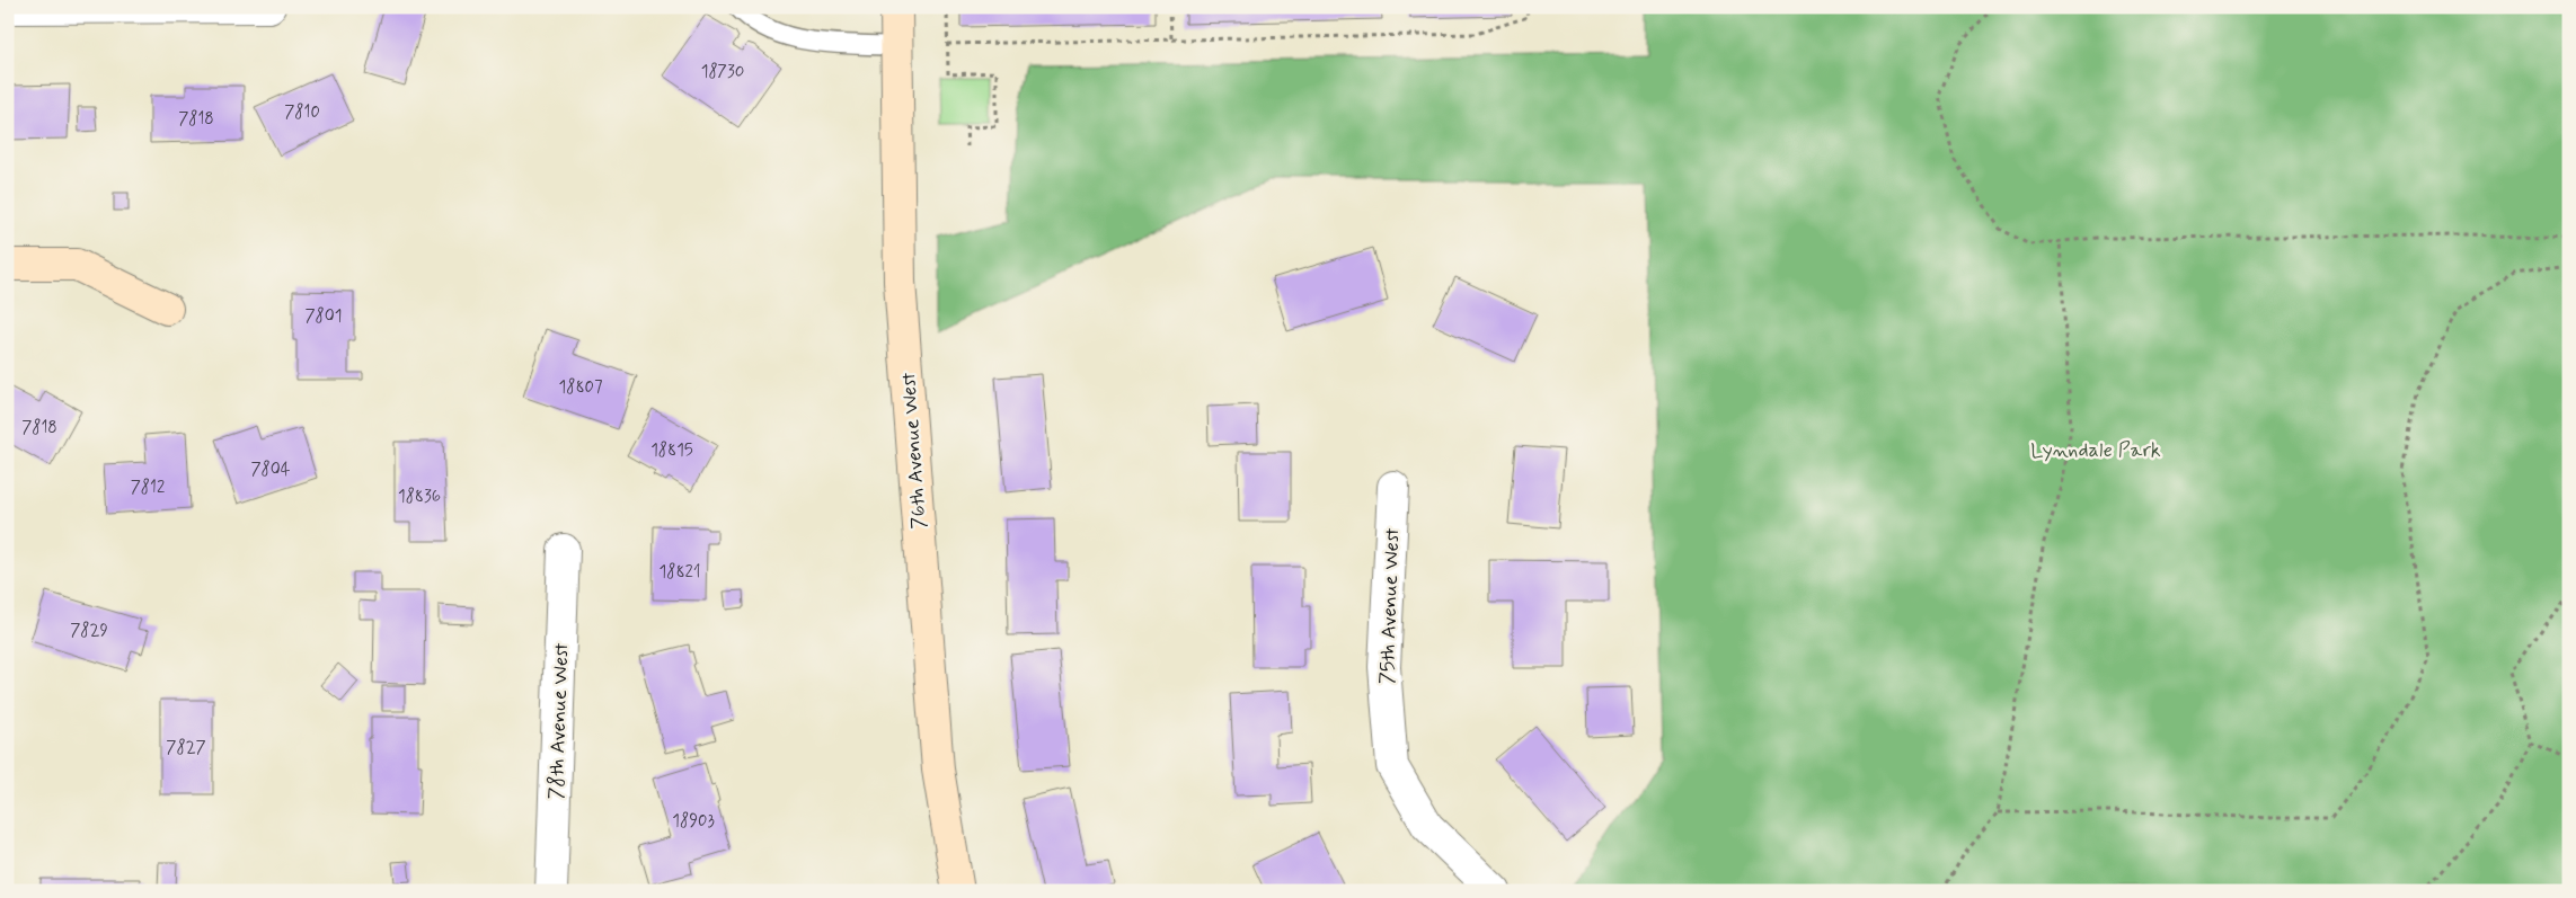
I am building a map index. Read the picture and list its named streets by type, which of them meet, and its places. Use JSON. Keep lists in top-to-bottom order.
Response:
{
  "streets": {
    "street": ["76th Avenue West", "75th Avenue West", "78th Avenue West"]
  },
  "parks": ["Lynndale Park"],
  "house_numbers": [
    "18730",
    "7810",
    "7818",
    "7801",
    "18807",
    "7818",
    "18815",
    "7804",
    "7812",
    "18836",
    "18821",
    "7829",
    "7827",
    "18903"
  ]
}
